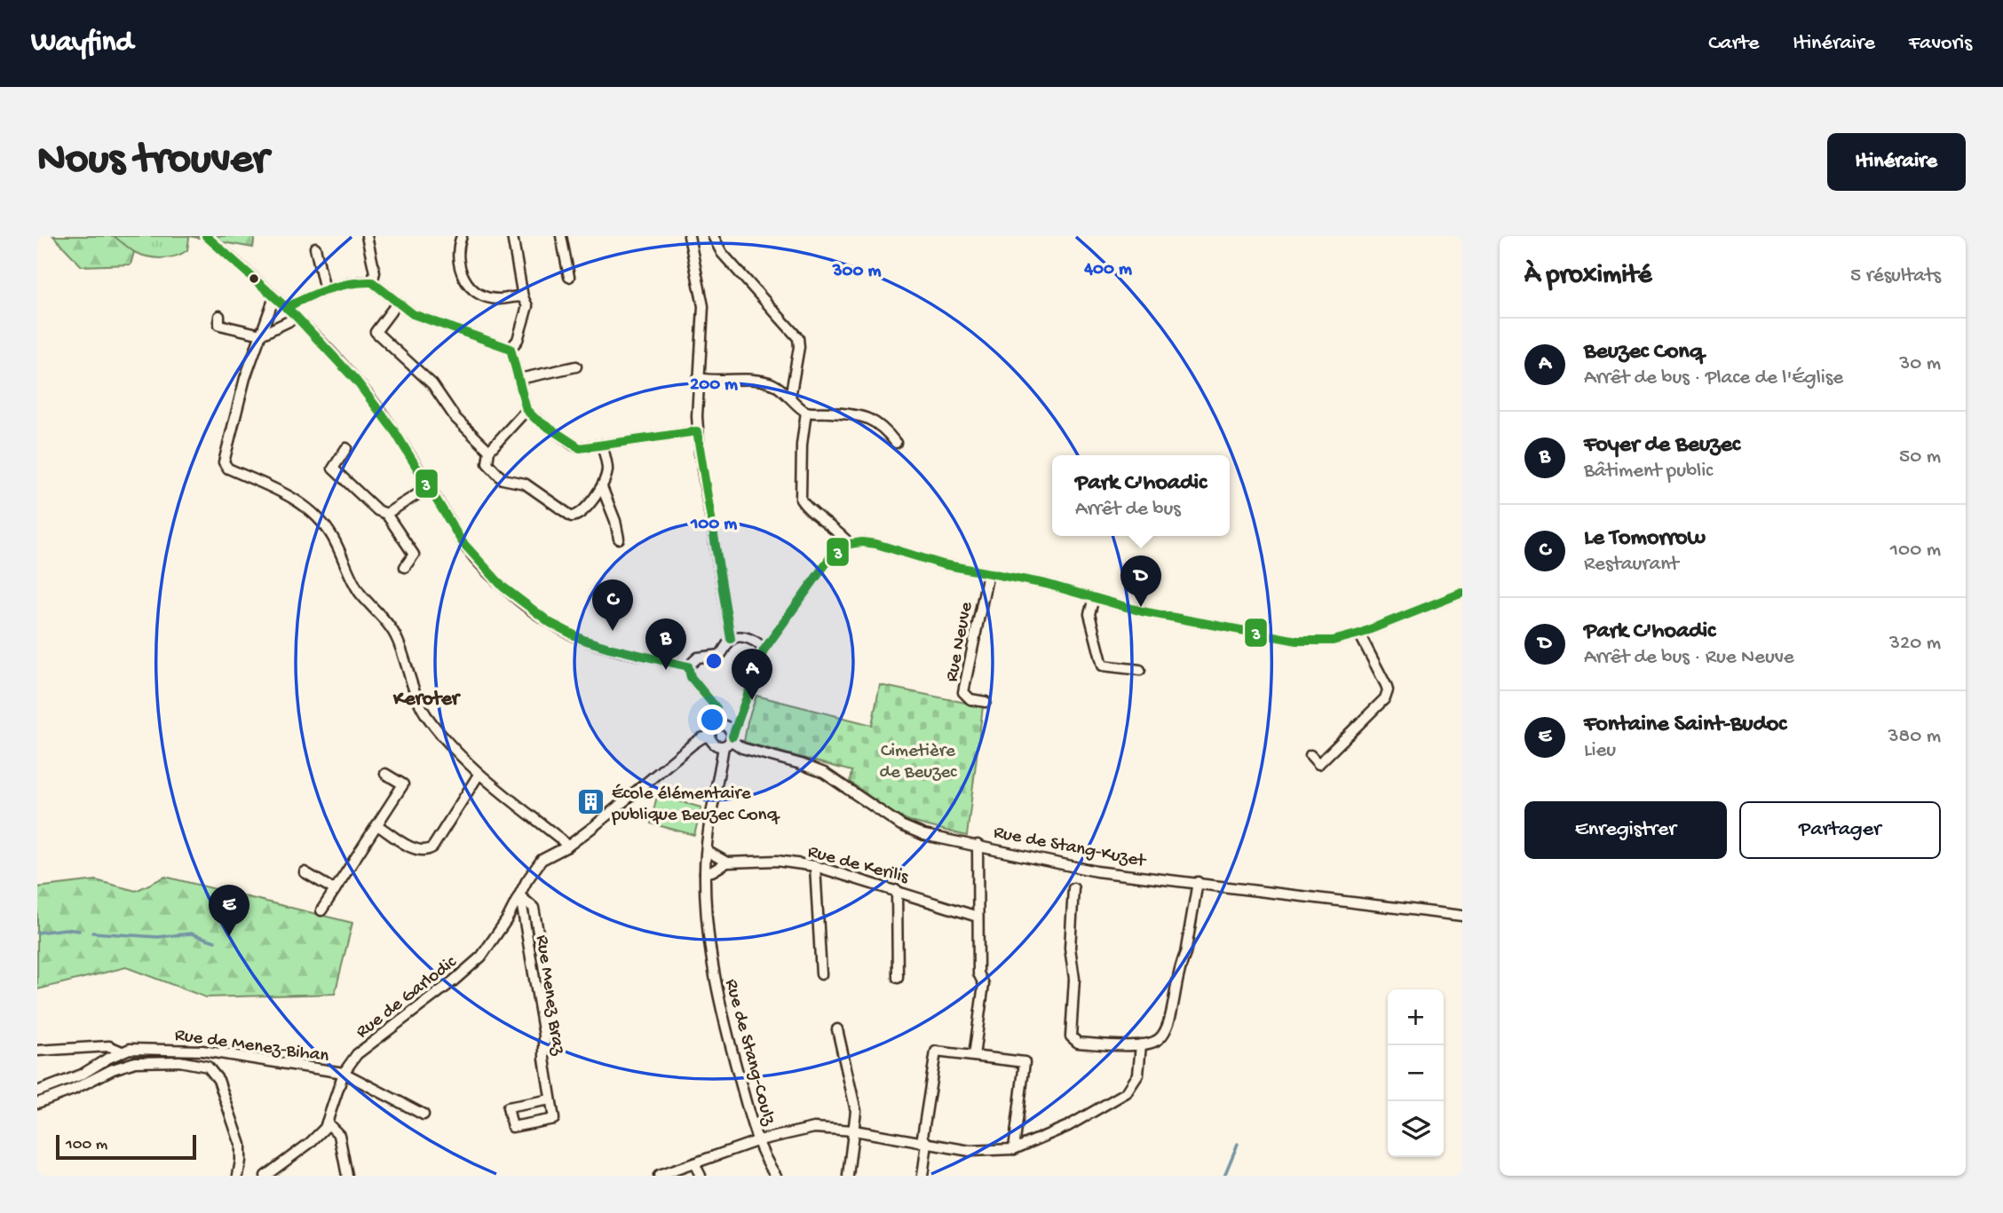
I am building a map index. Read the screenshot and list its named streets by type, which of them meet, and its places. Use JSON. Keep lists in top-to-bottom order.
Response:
{
  "streets": {
    "street": [
      "Rue Neuve",
      "Rue de Stang-Kuzet",
      "Rue de Kerilis",
      "Rue Menez Braz",
      "Rue de Garlodic",
      "Rue de Menez-Bihan",
      "Rue de Stang-Coulz"
    ]
  },
  "crossings": [
    ["Rue de Stang-Kuzet", "Rue de Garlodic"],
    ["Rue de Stang-Kuzet", "Rue de Stang-Coulz"],
    ["Rue de Kerilis", "Rue de Stang-Coulz"],
    ["Rue Menez Braz", "Rue de Garlodic"],
    ["Rue de Garlodic", "Rue de Menez-Bihan"],
    ["Rue de Garlodic", "Rue de Stang-Coulz"]
  ],
  "districts": ["Keroter"],
  "parks": ["Cimetière de Beuzec"],
  "places": {
    "building": ["École élémentaire publique Beuzec Conq"]
  },
  "lines": ["transit line 3"],
  "scale_bar": "100 m",
  "page": {
    "header": "Wayfind",
    "nav": ["Carte", "Itinéraire", "Favoris"],
    "buttons": [
      "Itinéraire",
      ["Enregistrer", "Partager"]
    ],
    "title": "Nous trouver",
    "heading": ["À proximité", "5 résultats"],
    "list": [
      {
        "mark": "A",
        "name": "Beuzec Conq",
        "note": "Arrêt de bus · Place de l'Église",
        "value": "30 m"
      },
      {
        "mark": "B",
        "name": "Foyer de Beuzec",
        "note": "Bâtiment public",
        "value": "50 m"
      },
      {
        "mark": "C",
        "name": "Le Tomorrow",
        "note": "Restaurant",
        "value": "100 m"
      },
      {
        "mark": "D",
        "name": "Park C'hoadic",
        "note": "Arrêt de bus · Rue Neuve",
        "value": "320 m"
      },
      {
        "mark": "E",
        "name": "Fontaine Saint-Budoc",
        "note": "Lieu",
        "value": "380 m"
      }
    ],
    "popup": ["Park C'hoadic", "Arrêt de bus"],
    "pins": [
      "D",
      "C",
      "B",
      "A",
      "E"
    ],
    "map_buttons": ["+", "−"],
    "scale": "100 m"
  },
  "rings": [
    "400 m",
    "300 m",
    "200 m",
    "100 m"
  ]
}
